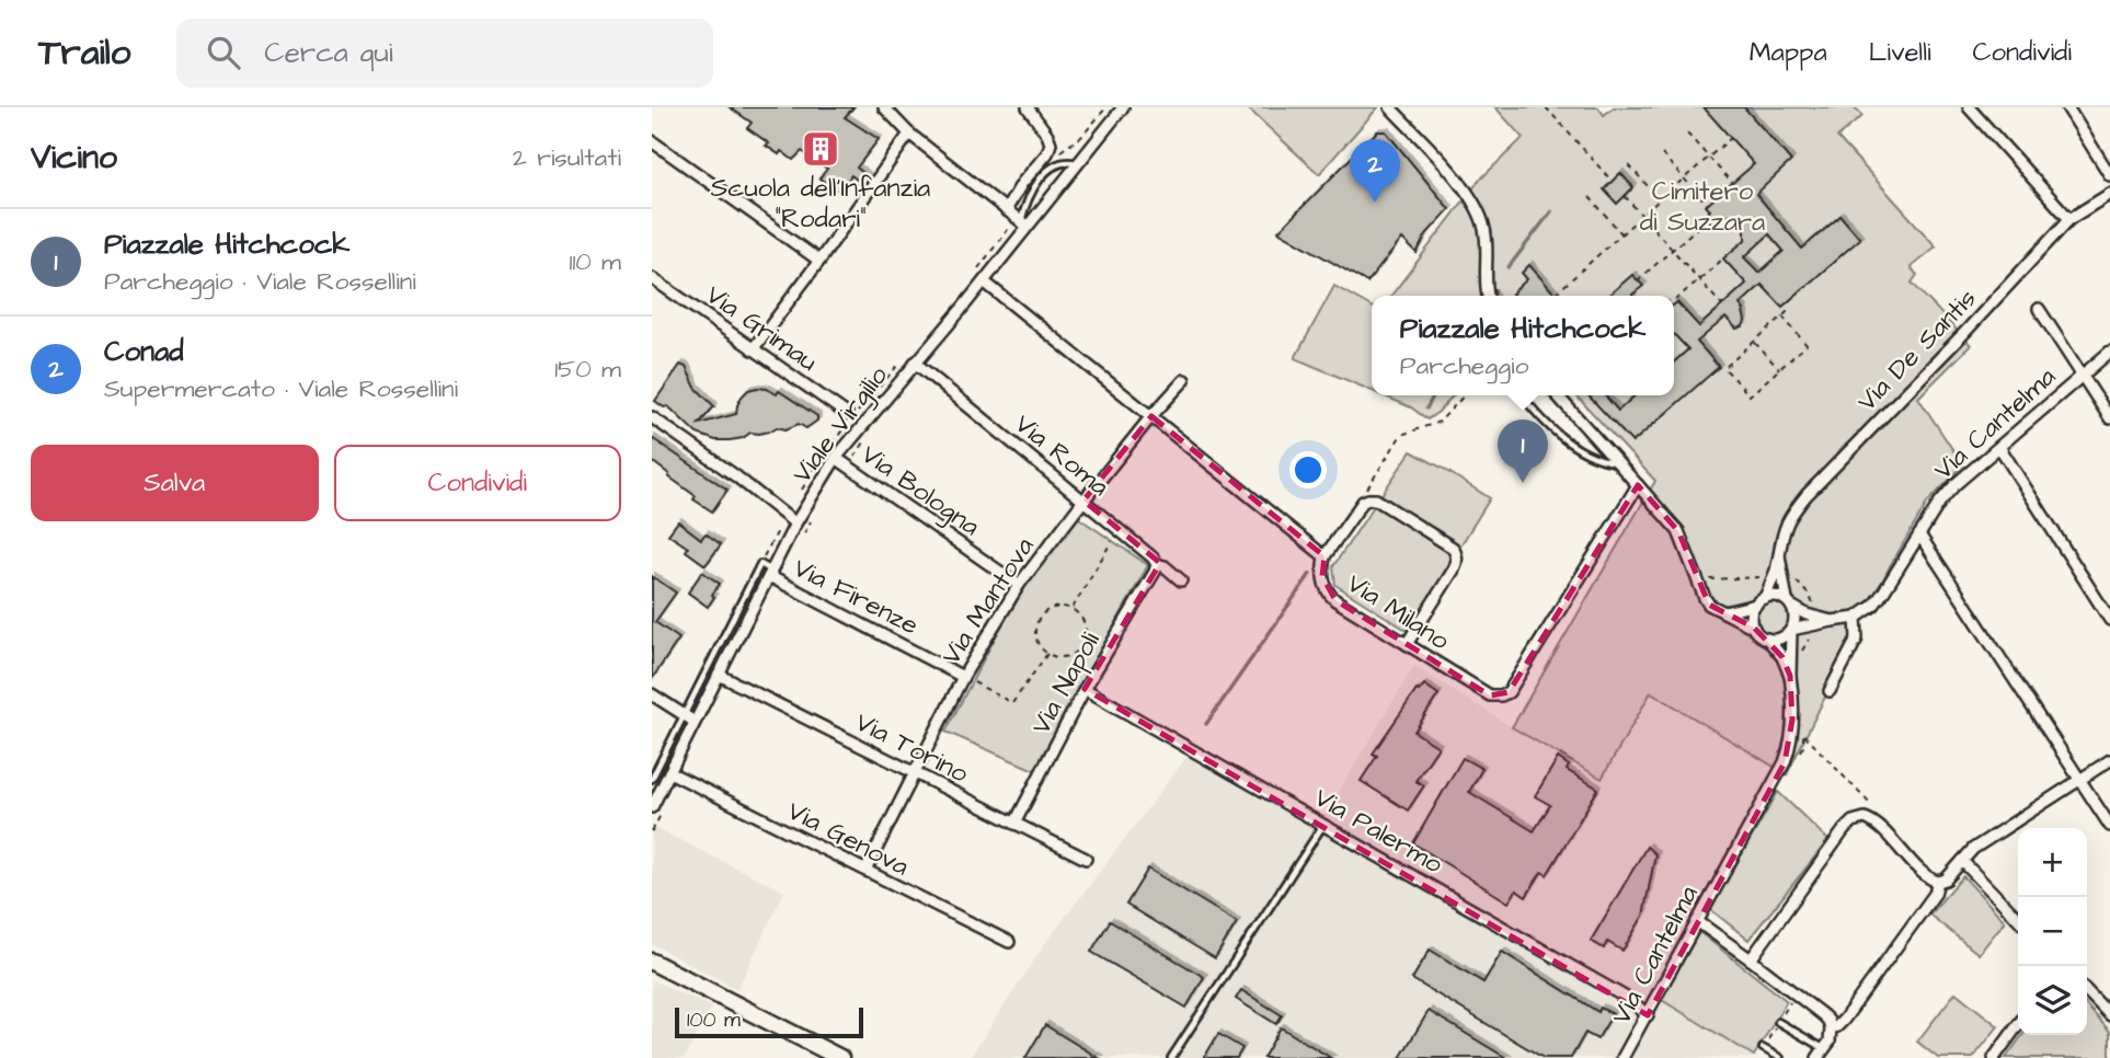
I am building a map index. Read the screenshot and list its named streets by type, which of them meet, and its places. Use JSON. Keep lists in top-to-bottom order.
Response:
{
  "streets": {
    "street": [
      "Via Grimau",
      "Via De Santis",
      "Via Cantelma",
      "Viale Virgilio",
      "Via Roma",
      "Via Bologna",
      "Via Firenze",
      "Via Mantova",
      "Via Milano",
      "Via Napoli",
      "Via Torino",
      "Via Palermo",
      "Via Genova"
    ]
  },
  "crossings": [
    ["Via Cantelma", "Via Palermo"],
    ["Viale Virgilio", "Via Roma"],
    ["Viale Virgilio", "Via Bologna"],
    ["Viale Virgilio", "Via Firenze"],
    ["Viale Virgilio", "Via Milano"],
    ["Viale Virgilio", "Via Torino"],
    ["Viale Virgilio", "Via Genova"],
    ["Via Roma", "Via Mantova"],
    ["Via Roma", "Via Napoli"],
    ["Via Bologna", "Via Mantova"],
    ["Via Firenze", "Via Mantova"],
    ["Via Mantova", "Via Milano"],
    ["Via Mantova", "Via Torino"],
    ["Via Mantova", "Via Genova"],
    ["Via Napoli", "Via Torino"],
    ["Via Napoli", "Via Palermo"]
  ],
  "parks": ["Cimitero di Suzzara"],
  "places": {
    "building": ["Scuola dell'Infanzia \"Rodari\""]
  },
  "scale_bar": "100 m",
  "page": {
    "header": "Trailo",
    "search": "Cerca qui",
    "nav": ["Mappa", "Livelli", "Condividi"],
    "heading": ["Vicino", "2 risultati"],
    "pins": ["2", "1"],
    "list": [
      {
        "mark": "1",
        "name": "Piazzale Hitchcock",
        "note": "Parcheggio · Viale Rossellini",
        "value": "110 m"
      },
      {
        "mark": "2",
        "name": "Conad",
        "note": "Supermercato · Viale Rossellini",
        "value": "150 m"
      }
    ],
    "popup": ["Piazzale Hitchcock", "Parcheggio"],
    "buttons": ["Salva", "Condividi"],
    "map_buttons": ["+", "−"],
    "scale": "100 m"
  }
}
